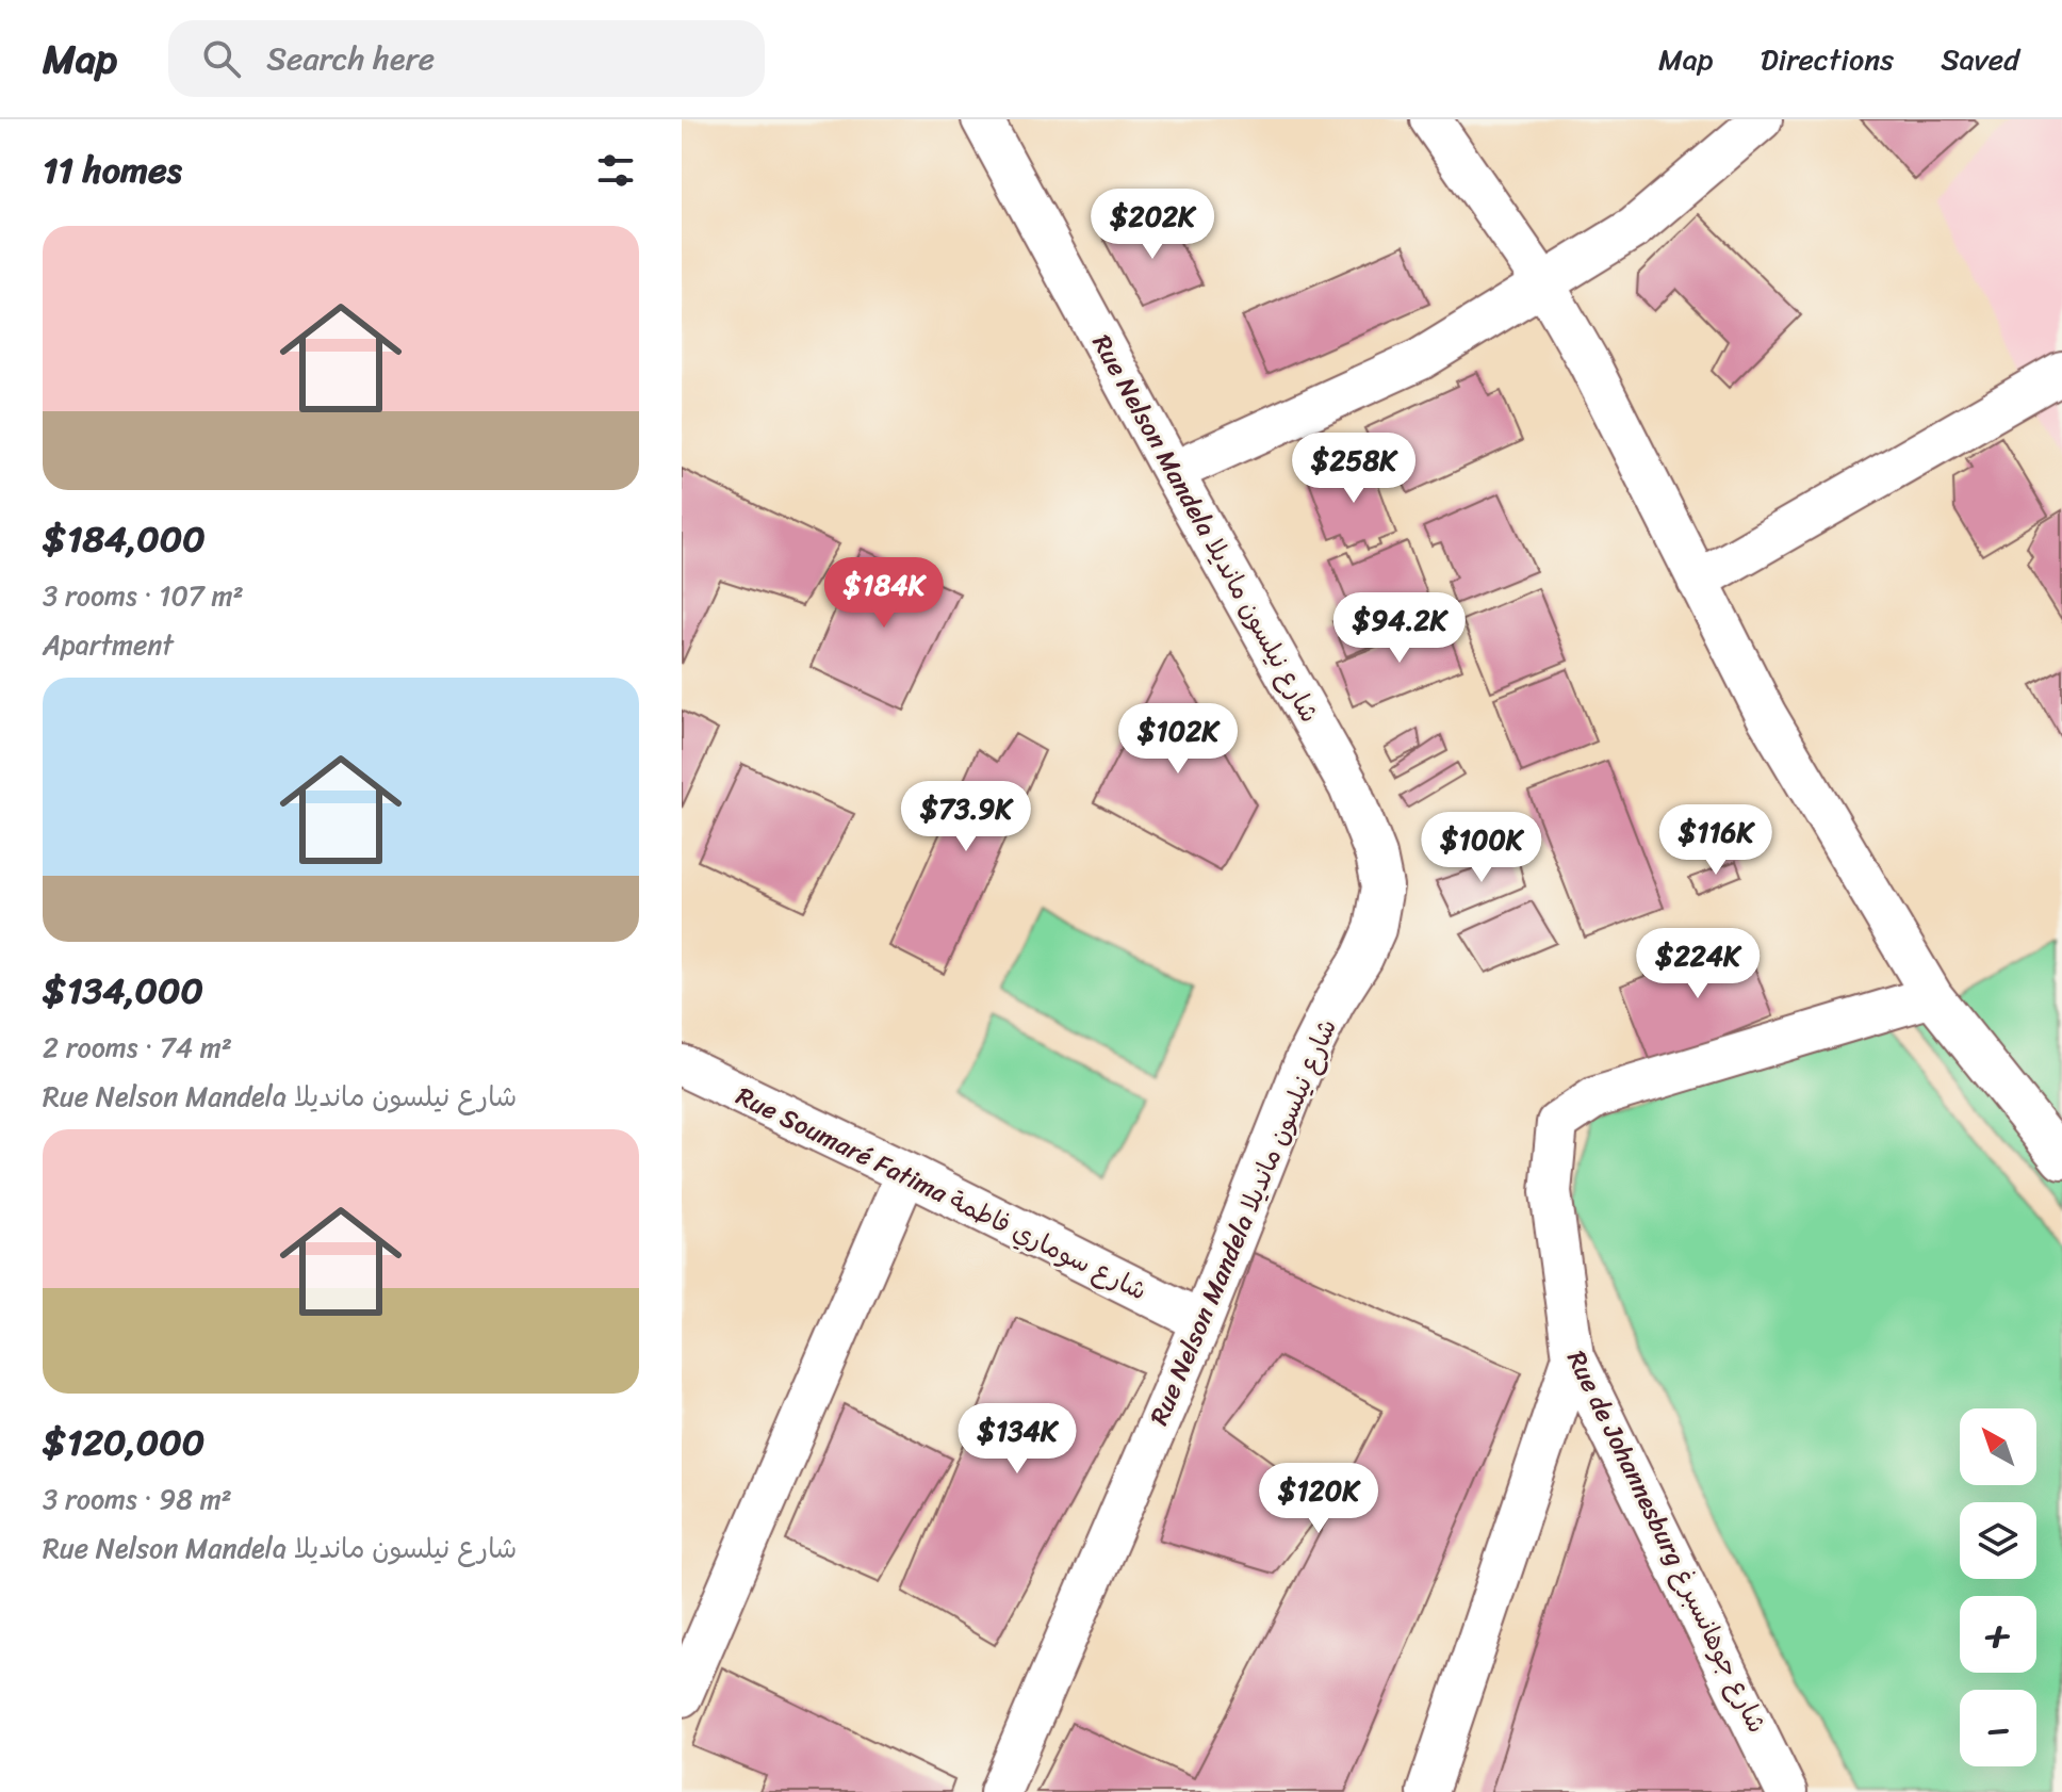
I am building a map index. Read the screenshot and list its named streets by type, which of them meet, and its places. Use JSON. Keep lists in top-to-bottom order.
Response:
{
  "streets": {
    "street": ["Rue Nelson Mandela شارع نيلسون مانديلا", "Rue Soumaré Fatima شارع سوماري فاطمة", "Rue de Johannesburg شارع جوهانسبرغ"]
  },
  "crossings": [
    ["Rue Nelson Mandela شارع نيلسون مانديلا", "Rue Soumaré Fatima شارع سوماري فاطمة"]
  ],
  "north": "top left",
  "page": {
    "header": "Map",
    "search": "Search here",
    "nav": ["Map", "Directions", "Saved"],
    "heading": "11 homes",
    "price": [
      "$202K",
      "$258K",
      "$184K",
      "$94.2K",
      "$102K",
      "$73.9K",
      "$116K",
      "$100K",
      "$224K",
      "$134K",
      "$120K"
    ],
    "list": [
      {
        "name": "$184,000",
        "note": "3 rooms · 107 m² · Apartment"
      },
      {
        "name": "$134,000",
        "note": "2 rooms · 74 m² · Rue Nelson Mandela شارع نيلسون مانديلا"
      },
      {
        "name": "$120,000",
        "note": "3 rooms · 98 m² · Rue Nelson Mandela شارع نيلسون مانديلا"
      }
    ],
    "map_buttons": ["+", "−"]
  }
}
